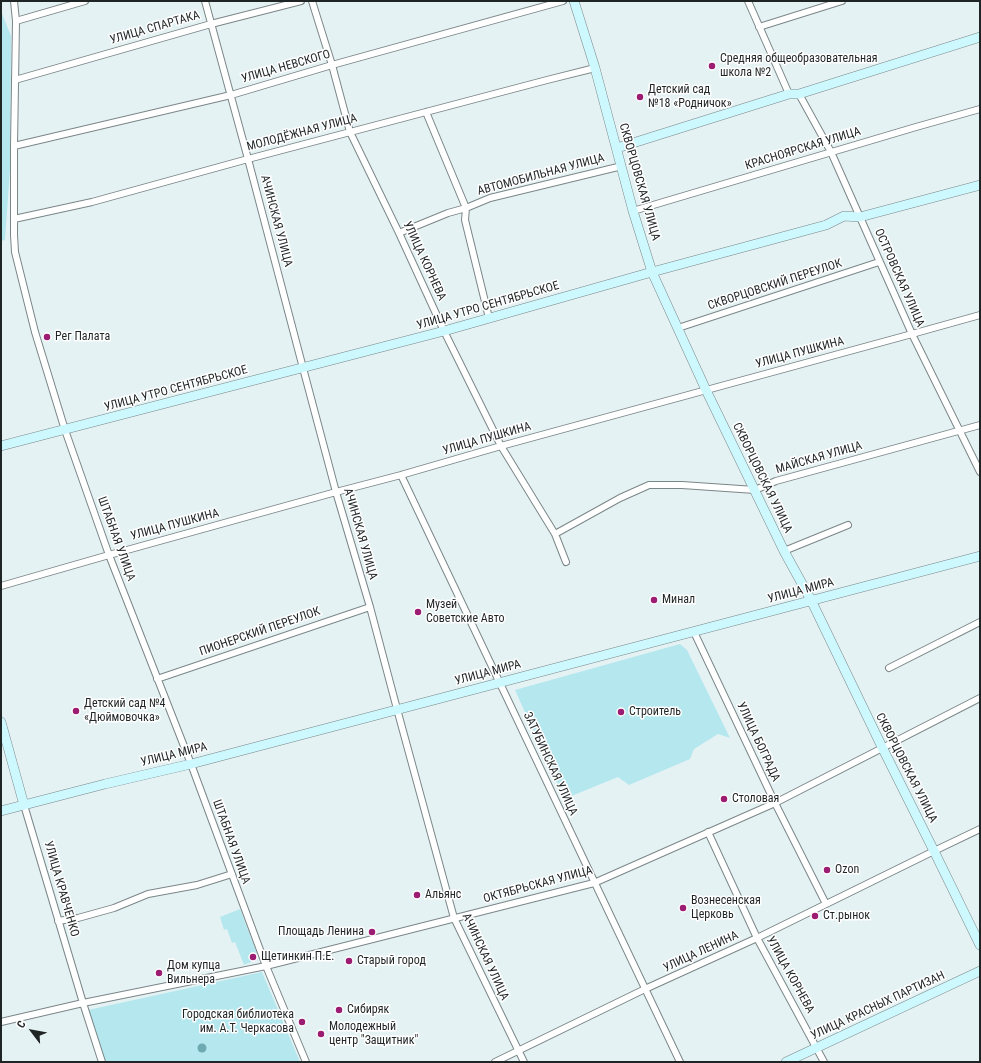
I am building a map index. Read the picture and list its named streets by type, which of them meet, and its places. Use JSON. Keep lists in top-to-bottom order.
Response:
{
  "streets": {
    "street": [
      "УЛИЦА СПАРТАКА",
      "УЛИЦА НЕВСКОГО",
      "МОЛОДЁЖНАЯ УЛИЦА",
      "КРАСНОЯРСКАЯ УЛИЦА",
      "АВТОМОБИЛЬНАЯ УЛИЦА",
      "СКВОРЦОВСКАЯ УЛИЦА",
      "АЧИНСКАЯ УЛИЦА",
      "УЛИЦА КОРНЕВА",
      "ОСТРОВСКАЯ УЛИЦА",
      "СКВОРЦОВСКИЙ ПЕРЕУЛОК",
      "УЛИЦА УТРО СЕНТЯБРЬСКОЕ",
      "УЛИЦА ПУШКИНА",
      "МАЙСКАЯ УЛИЦА",
      "ШТАБНАЯ УЛИЦА",
      "УЛИЦА МИРА",
      "ПИОНЕРСКИЙ ПЕРЕУЛОК",
      "УЛИЦА БОГРАДА",
      "ЗАТУБИНСКАЯ УЛИЦА",
      "ОКТЯБРЬСКАЯ УЛИЦА",
      "УЛИЦА КРАВЧЕНКО",
      "УЛИЦА ЛЕНИНА",
      "УЛИЦА КРАСНЫХ ПАРТИЗАН"
    ]
  },
  "crossings": [
    ["УЛИЦА СПАРТАКА", "АЧИНСКАЯ УЛИЦА"],
    ["УЛИЦА СПАРТАКА", "ШТАБНАЯ УЛИЦА"],
    ["УЛИЦА НЕВСКОГО", "АЧИНСКАЯ УЛИЦА"],
    ["УЛИЦА НЕВСКОГО", "УЛИЦА КОРНЕВА"],
    ["УЛИЦА НЕВСКОГО", "ШТАБНАЯ УЛИЦА"],
    ["МОЛОДЁЖНАЯ УЛИЦА", "СКВОРЦОВСКАЯ УЛИЦА"],
    ["МОЛОДЁЖНАЯ УЛИЦА", "АЧИНСКАЯ УЛИЦА"],
    ["МОЛОДЁЖНАЯ УЛИЦА", "УЛИЦА КОРНЕВА"],
    ["МОЛОДЁЖНАЯ УЛИЦА", "ШТАБНАЯ УЛИЦА"],
    ["КРАСНОЯРСКАЯ УЛИЦА", "СКВОРЦОВСКАЯ УЛИЦА"],
    ["КРАСНОЯРСКАЯ УЛИЦА", "ОСТРОВСКАЯ УЛИЦА"],
    ["АВТОМОБИЛЬНАЯ УЛИЦА", "СКВОРЦОВСКАЯ УЛИЦА"],
    ["АВТОМОБИЛЬНАЯ УЛИЦА", "УЛИЦА КОРНЕВА"],
    ["АВТОМОБИЛЬНАЯ УЛИЦА", "ОСТРОВСКАЯ УЛИЦА"],
    ["СКВОРЦОВСКАЯ УЛИЦА", "СКВОРЦОВСКИЙ ПЕРЕУЛОК"],
    ["СКВОРЦОВСКАЯ УЛИЦА", "УЛИЦА УТРО СЕНТЯБРЬСКОЕ"],
    ["СКВОРЦОВСКАЯ УЛИЦА", "УЛИЦА ПУШКИНА"],
    ["СКВОРЦОВСКАЯ УЛИЦА", "МАЙСКАЯ УЛИЦА"],
    ["СКВОРЦОВСКАЯ УЛИЦА", "УЛИЦА МИРА"],
    ["СКВОРЦОВСКАЯ УЛИЦА", "ОКТЯБРЬСКАЯ УЛИЦА"],
    ["СКВОРЦОВСКАЯ УЛИЦА", "УЛИЦА ЛЕНИНА"],
    ["АЧИНСКАЯ УЛИЦА", "УЛИЦА УТРО СЕНТЯБРЬСКОЕ"],
    ["АЧИНСКАЯ УЛИЦА", "УЛИЦА ПУШКИНА"],
    ["АЧИНСКАЯ УЛИЦА", "УЛИЦА МИРА"],
    ["АЧИНСКАЯ УЛИЦА", "ПИОНЕРСКИЙ ПЕРЕУЛОК"],
    ["АЧИНСКАЯ УЛИЦА", "ОКТЯБРЬСКАЯ УЛИЦА"],
    ["АЧИНСКАЯ УЛИЦА", "УЛИЦА ЛЕНИНА"],
    ["УЛИЦА КОРНЕВА", "УЛИЦА УТРО СЕНТЯБРЬСКОЕ"],
    ["УЛИЦА КОРНЕВА", "УЛИЦА ПУШКИНА"],
    ["УЛИЦА КОРНЕВА", "МАЙСКАЯ УЛИЦА"],
    ["УЛИЦА КОРНЕВА", "ОКТЯБРЬСКАЯ УЛИЦА"],
    ["УЛИЦА КОРНЕВА", "УЛИЦА ЛЕНИНА"],
    ["УЛИЦА КОРНЕВА", "УЛИЦА КРАСНЫХ ПАРТИЗАН"],
    ["ОСТРОВСКАЯ УЛИЦА", "СКВОРЦОВСКИЙ ПЕРЕУЛОК"],
    ["ОСТРОВСКАЯ УЛИЦА", "УЛИЦА УТРО СЕНТЯБРЬСКОЕ"],
    ["ОСТРОВСКАЯ УЛИЦА", "УЛИЦА ПУШКИНА"],
    ["ОСТРОВСКАЯ УЛИЦА", "МАЙСКАЯ УЛИЦА"],
    ["УЛИЦА УТРО СЕНТЯБРЬСКОЕ", "ШТАБНАЯ УЛИЦА"],
    ["УЛИЦА ПУШКИНА", "ШТАБНАЯ УЛИЦА"],
    ["УЛИЦА ПУШКИНА", "ЗАТУБИНСКАЯ УЛИЦА"],
    ["ШТАБНАЯ УЛИЦА", "УЛИЦА МИРА"],
    ["ШТАБНАЯ УЛИЦА", "ПИОНЕРСКИЙ ПЕРЕУЛОК"],
    ["ШТАБНАЯ УЛИЦА", "ОКТЯБРЬСКАЯ УЛИЦА"],
    ["УЛИЦА МИРА", "УЛИЦА БОГРАДА"],
    ["УЛИЦА МИРА", "ЗАТУБИНСКАЯ УЛИЦА"],
    ["УЛИЦА МИРА", "УЛИЦА КРАВЧЕНКО"],
    ["УЛИЦА БОГРАДА", "ОКТЯБРЬСКАЯ УЛИЦА"],
    ["УЛИЦА БОГРАДА", "УЛИЦА ЛЕНИНА"],
    ["ЗАТУБИНСКАЯ УЛИЦА", "ОКТЯБРЬСКАЯ УЛИЦА"],
    ["ЗАТУБИНСКАЯ УЛИЦА", "УЛИЦА ЛЕНИНА"],
    ["ОКТЯБРЬСКАЯ УЛИЦА", "УЛИЦА КРАВЧЕНКО"]
  ],
  "places": [
    "Средняя общеобразовательная школа №2",
    "Детский сад №18 «Родничок»",
    "Рег Палата",
    "Минал",
    "Музей Советские Авто",
    "Детский сад №4 «Дюймовочка»",
    "Строитель",
    "Столовая",
    "Ozon",
    "Альянс",
    "Вознесенская Церковь",
    "Ст.рынок",
    "Площадь Ленина",
    "Щетинкин П.Е.",
    "Старый город",
    "Дом купца Вильнера",
    "Сибиряк",
    "Городская библиотека им. А.Т. Черкасова",
    "Молодежный центр \"Защитник\""
  ],
  "north": "top left"
}
